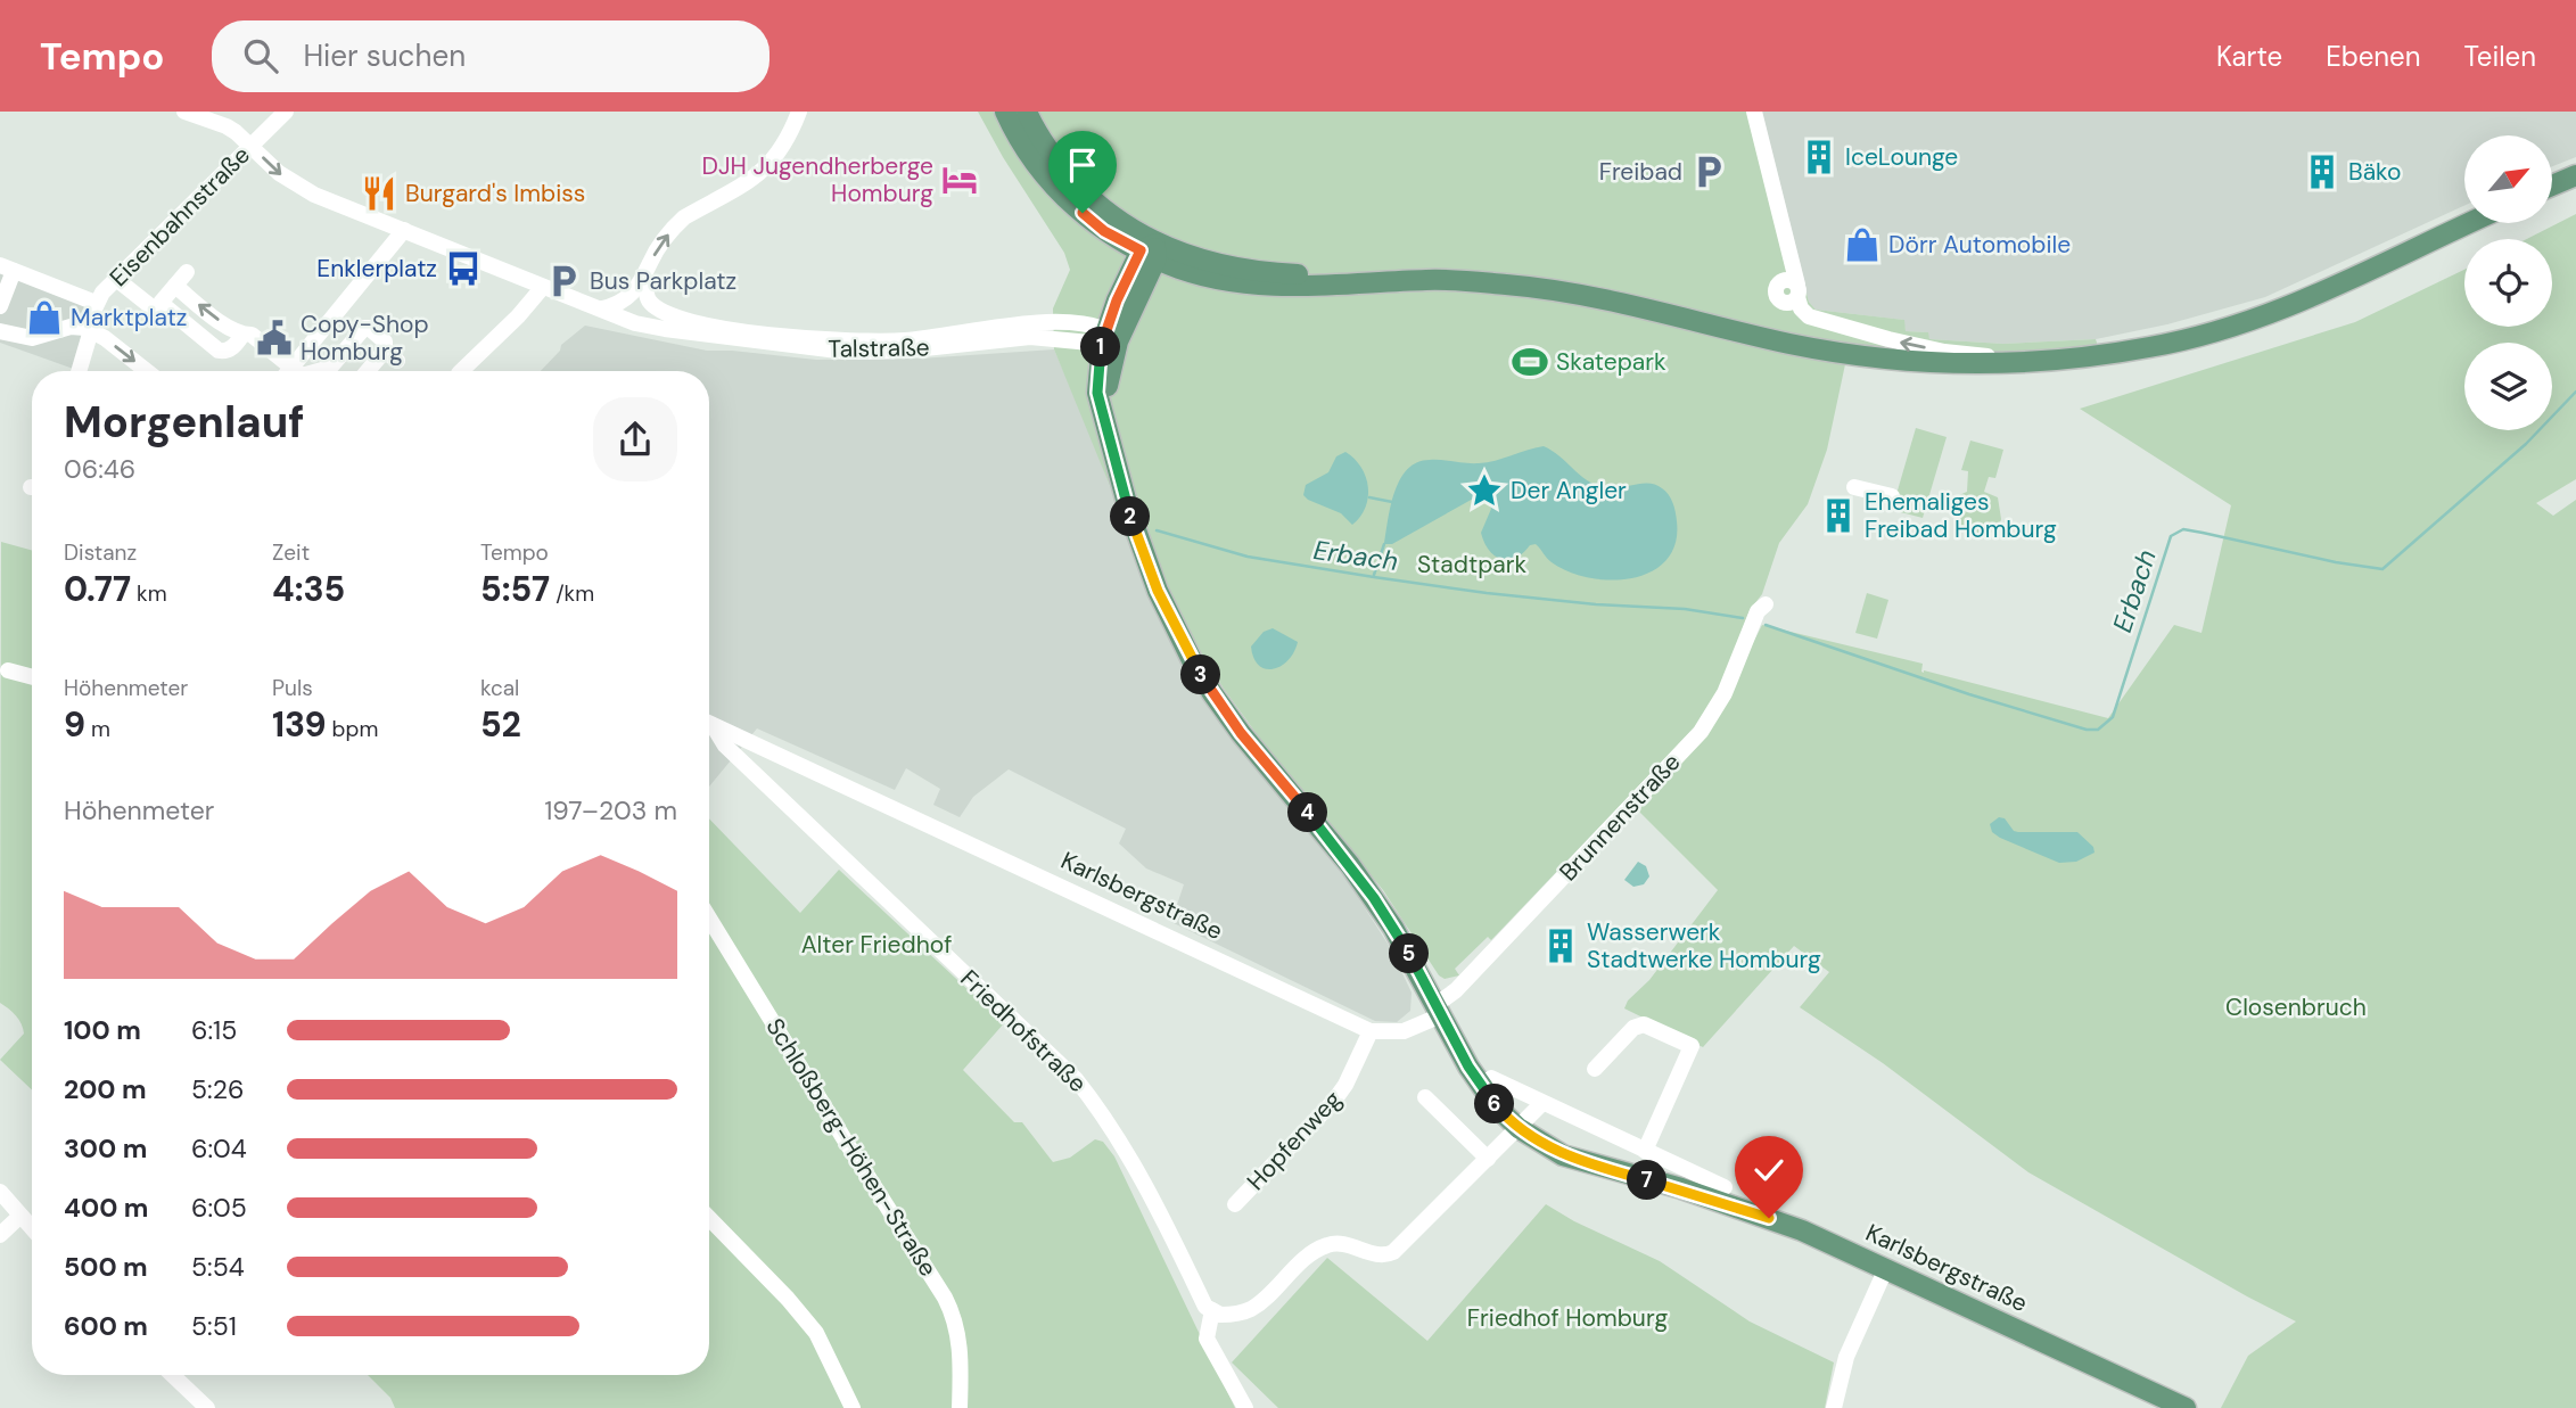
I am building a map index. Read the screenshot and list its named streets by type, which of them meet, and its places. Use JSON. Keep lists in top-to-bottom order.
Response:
{
  "streets": {
    "main road": ["Karlsbergstraße"],
    "street": [
      "Eisenbahnstraße",
      "Talstraße",
      "Brunnenstraße",
      "Friedhofstraße",
      "Hopfenweg",
      "Schloßberg-Höhen-Straße"
    ]
  },
  "crossings": [
    ["Eisenbahnstraße", "Talstraße"],
    ["Brunnenstraße", "Karlsbergstraße"],
    ["Karlsbergstraße", "Hopfenweg"]
  ],
  "water": ["Erbach"],
  "parks": [
    "Stadtpark",
    "Alter Friedhof",
    "Closenbruch",
    "Friedhof Homburg"
  ],
  "places": {
    "building": [
      "IceLounge",
      "Bäko",
      "Ehemaliges Freibad Homburg",
      "Wasserwerk Stadtwerke Homburg"
    ],
    "parking": ["Freibad", "Bus Parkplatz"],
    "hotel": ["DJH Jugendherberge Homburg"],
    "restaurant": ["Burgard's Imbiss"],
    "shop": ["Dörr Automobile", "Marktplatz"],
    "bus stop": ["Enklerplatz"],
    "public building": ["Copy-Shop Homburg"],
    "sports": ["Skatepark"],
    "place": ["Der Angler"]
  },
  "north": "top right",
  "page": {
    "header": "Tempo",
    "search": "Hier suchen",
    "nav": ["Karte", "Ebenen", "Teilen"],
    "pins": [
      "1",
      "2",
      "3",
      "4",
      "5",
      "6",
      "7"
    ],
    "heading": ["Morgenlauf", "06:46"],
    "stats": [
      ["Distanz", "0.77 km"],
      ["Zeit", "4:35"],
      ["Tempo", "5:57 /km"],
      ["Höhenmeter", "9 m"],
      ["Puls", "139 bpm"],
      ["kcal", "52"]
    ],
    "chart": ["Höhenmeter", "197–203 m"],
    "list": [
      {
        "name": "100 m",
        "note": "6:15"
      },
      {
        "name": "200 m",
        "note": "5:26"
      },
      {
        "name": "300 m",
        "note": "6:04"
      },
      {
        "name": "400 m",
        "note": "6:05"
      },
      {
        "name": "500 m",
        "note": "5:54"
      },
      {
        "name": "600 m",
        "note": "5:51"
      }
    ]
  }
}
